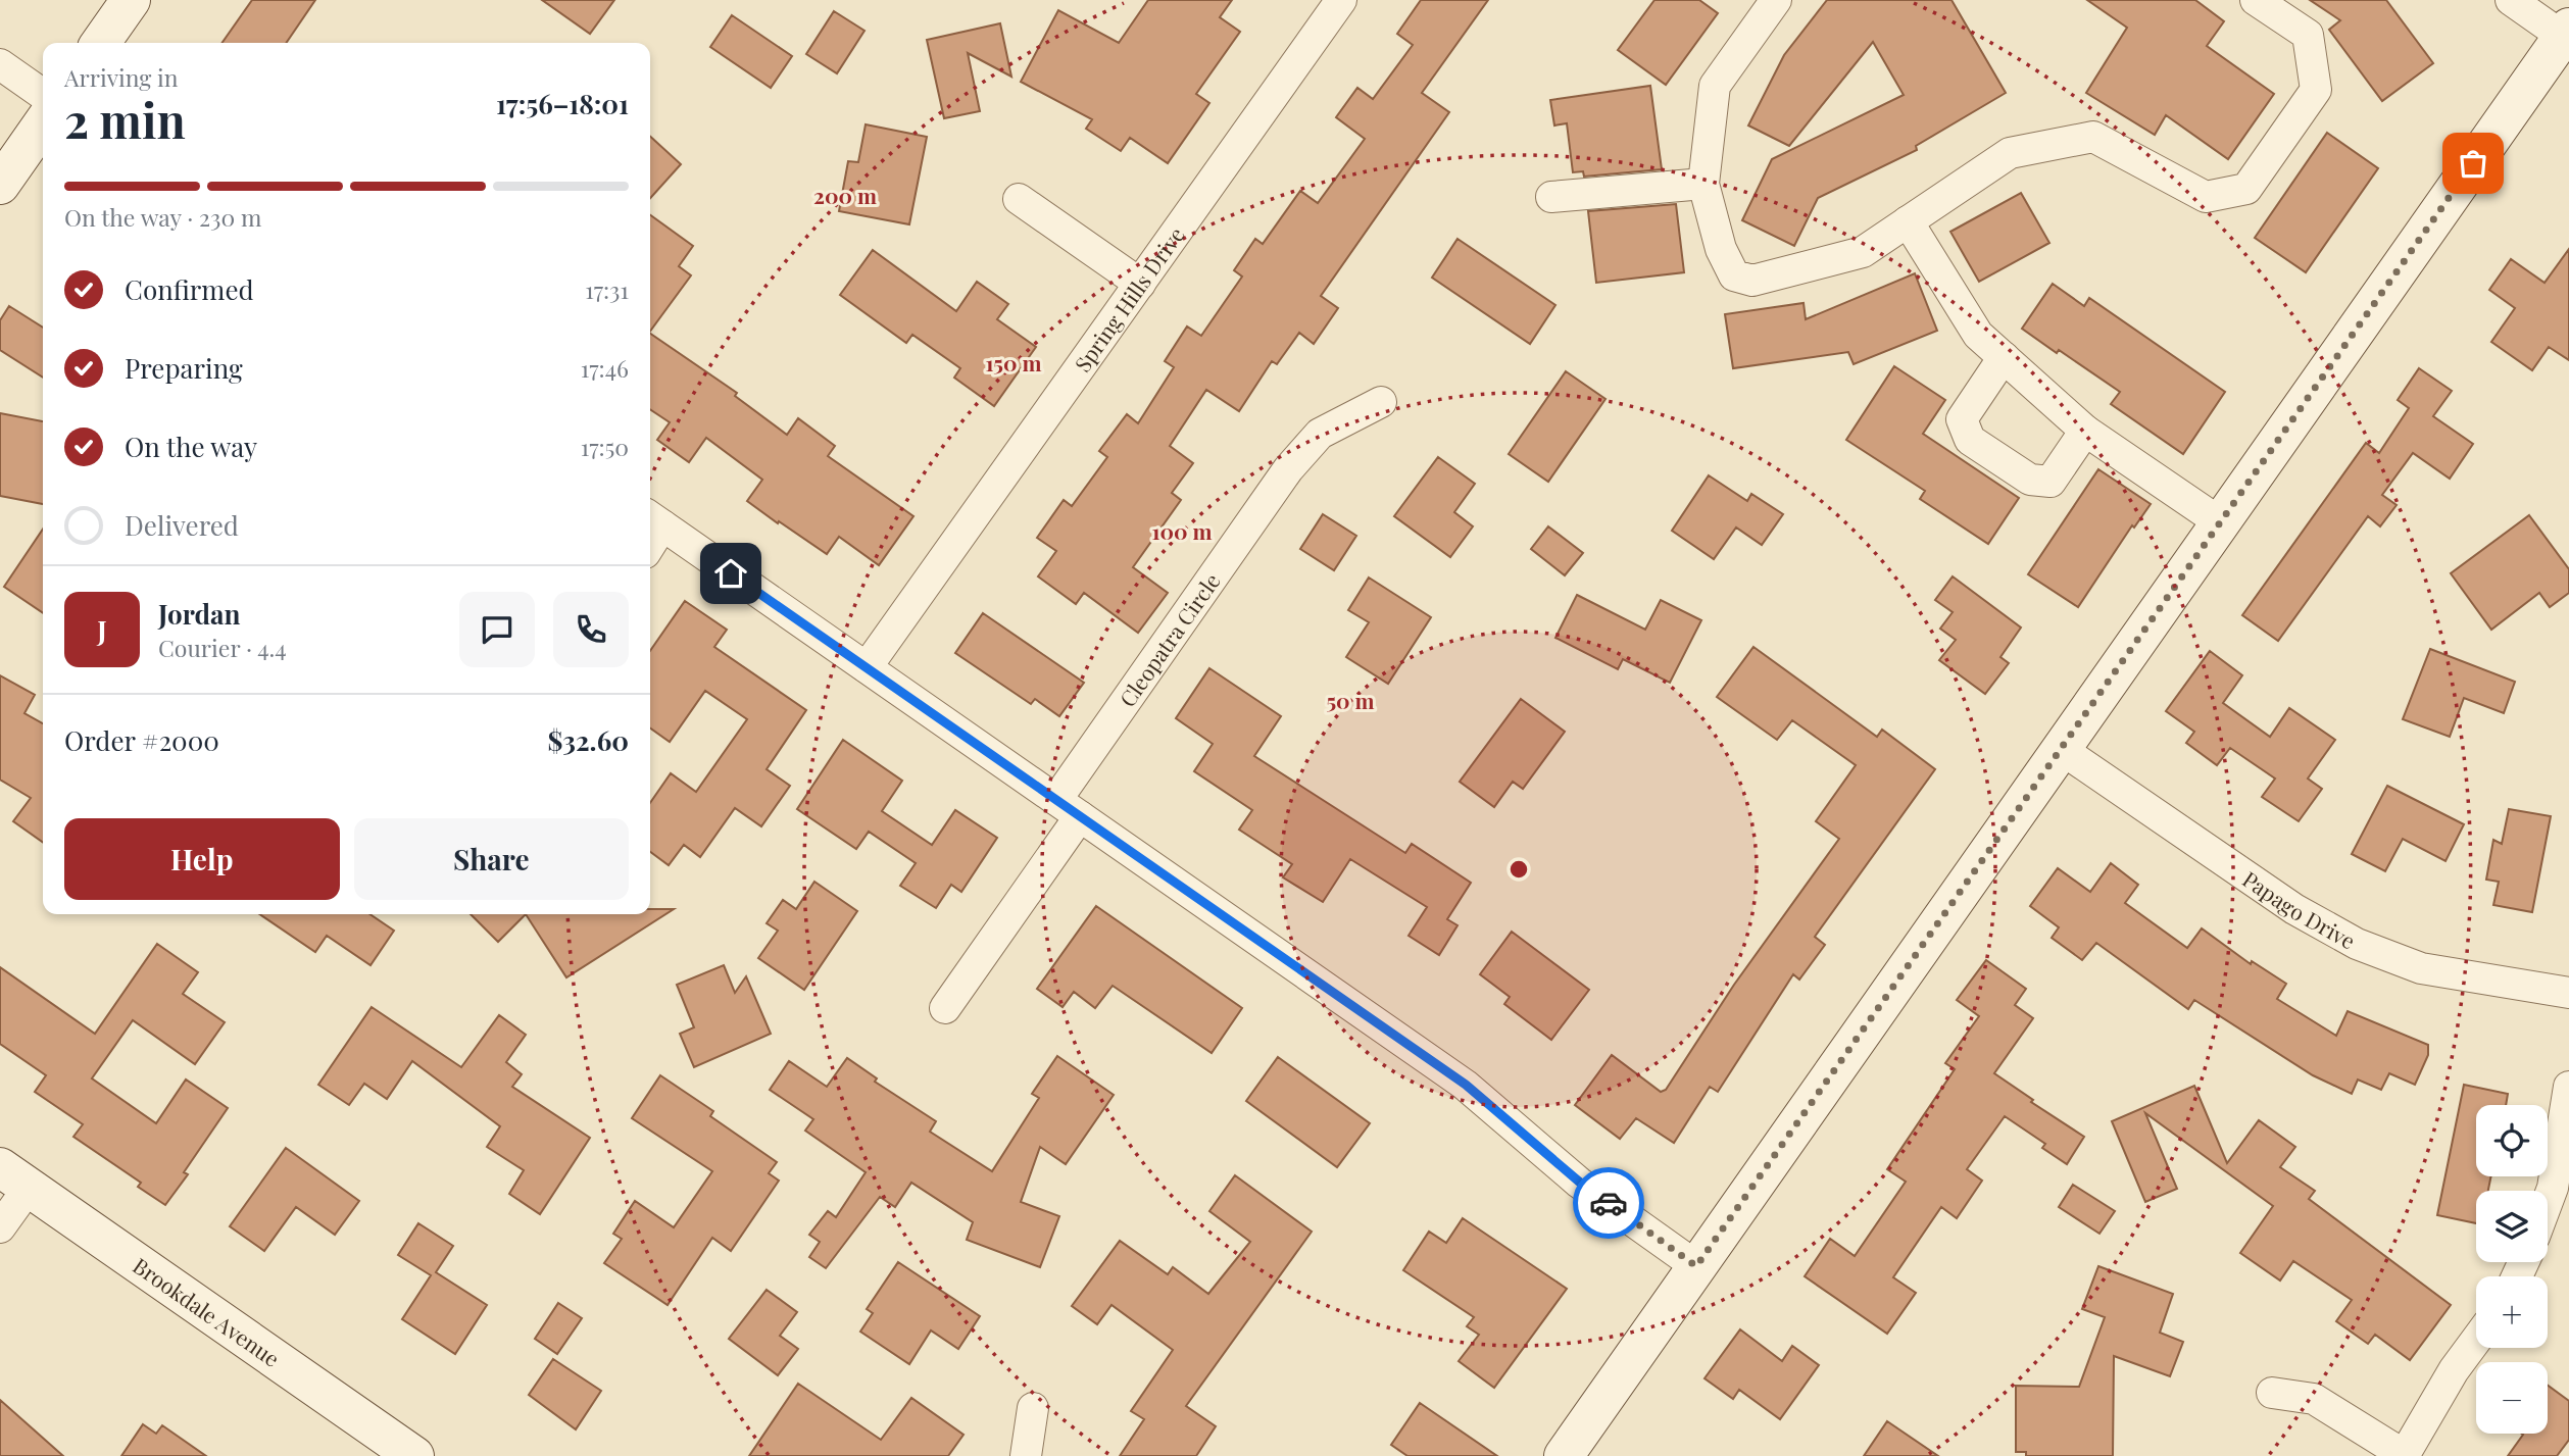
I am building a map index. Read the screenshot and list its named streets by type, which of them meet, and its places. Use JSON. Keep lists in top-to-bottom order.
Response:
{
  "streets": {
    "main road": ["Brookdale Avenue"],
    "street": ["Spring Hills Drive", "Cleopatra Circle", "Papago Drive"]
  },
  "page": {
    "heading": ["2 min", "Arriving in", "17:56–18:01"],
    "panel": [
      "Jordan",
      "Courier · 4.4",
      "Order #2000",
      "$32.60"
    ],
    "bar": "On the way · 230 m",
    "list": [
      ["Confirmed", "17:31"],
      ["Preparing", "17:46"],
      ["On the way", "17:50"],
      "Delivered"
    ],
    "round": "J",
    "buttons": ["Help", "Share"],
    "map_buttons": ["+", "−"]
  },
  "rings": [
    "200 m",
    "150 m",
    "100 m",
    "50 m"
  ]
}
